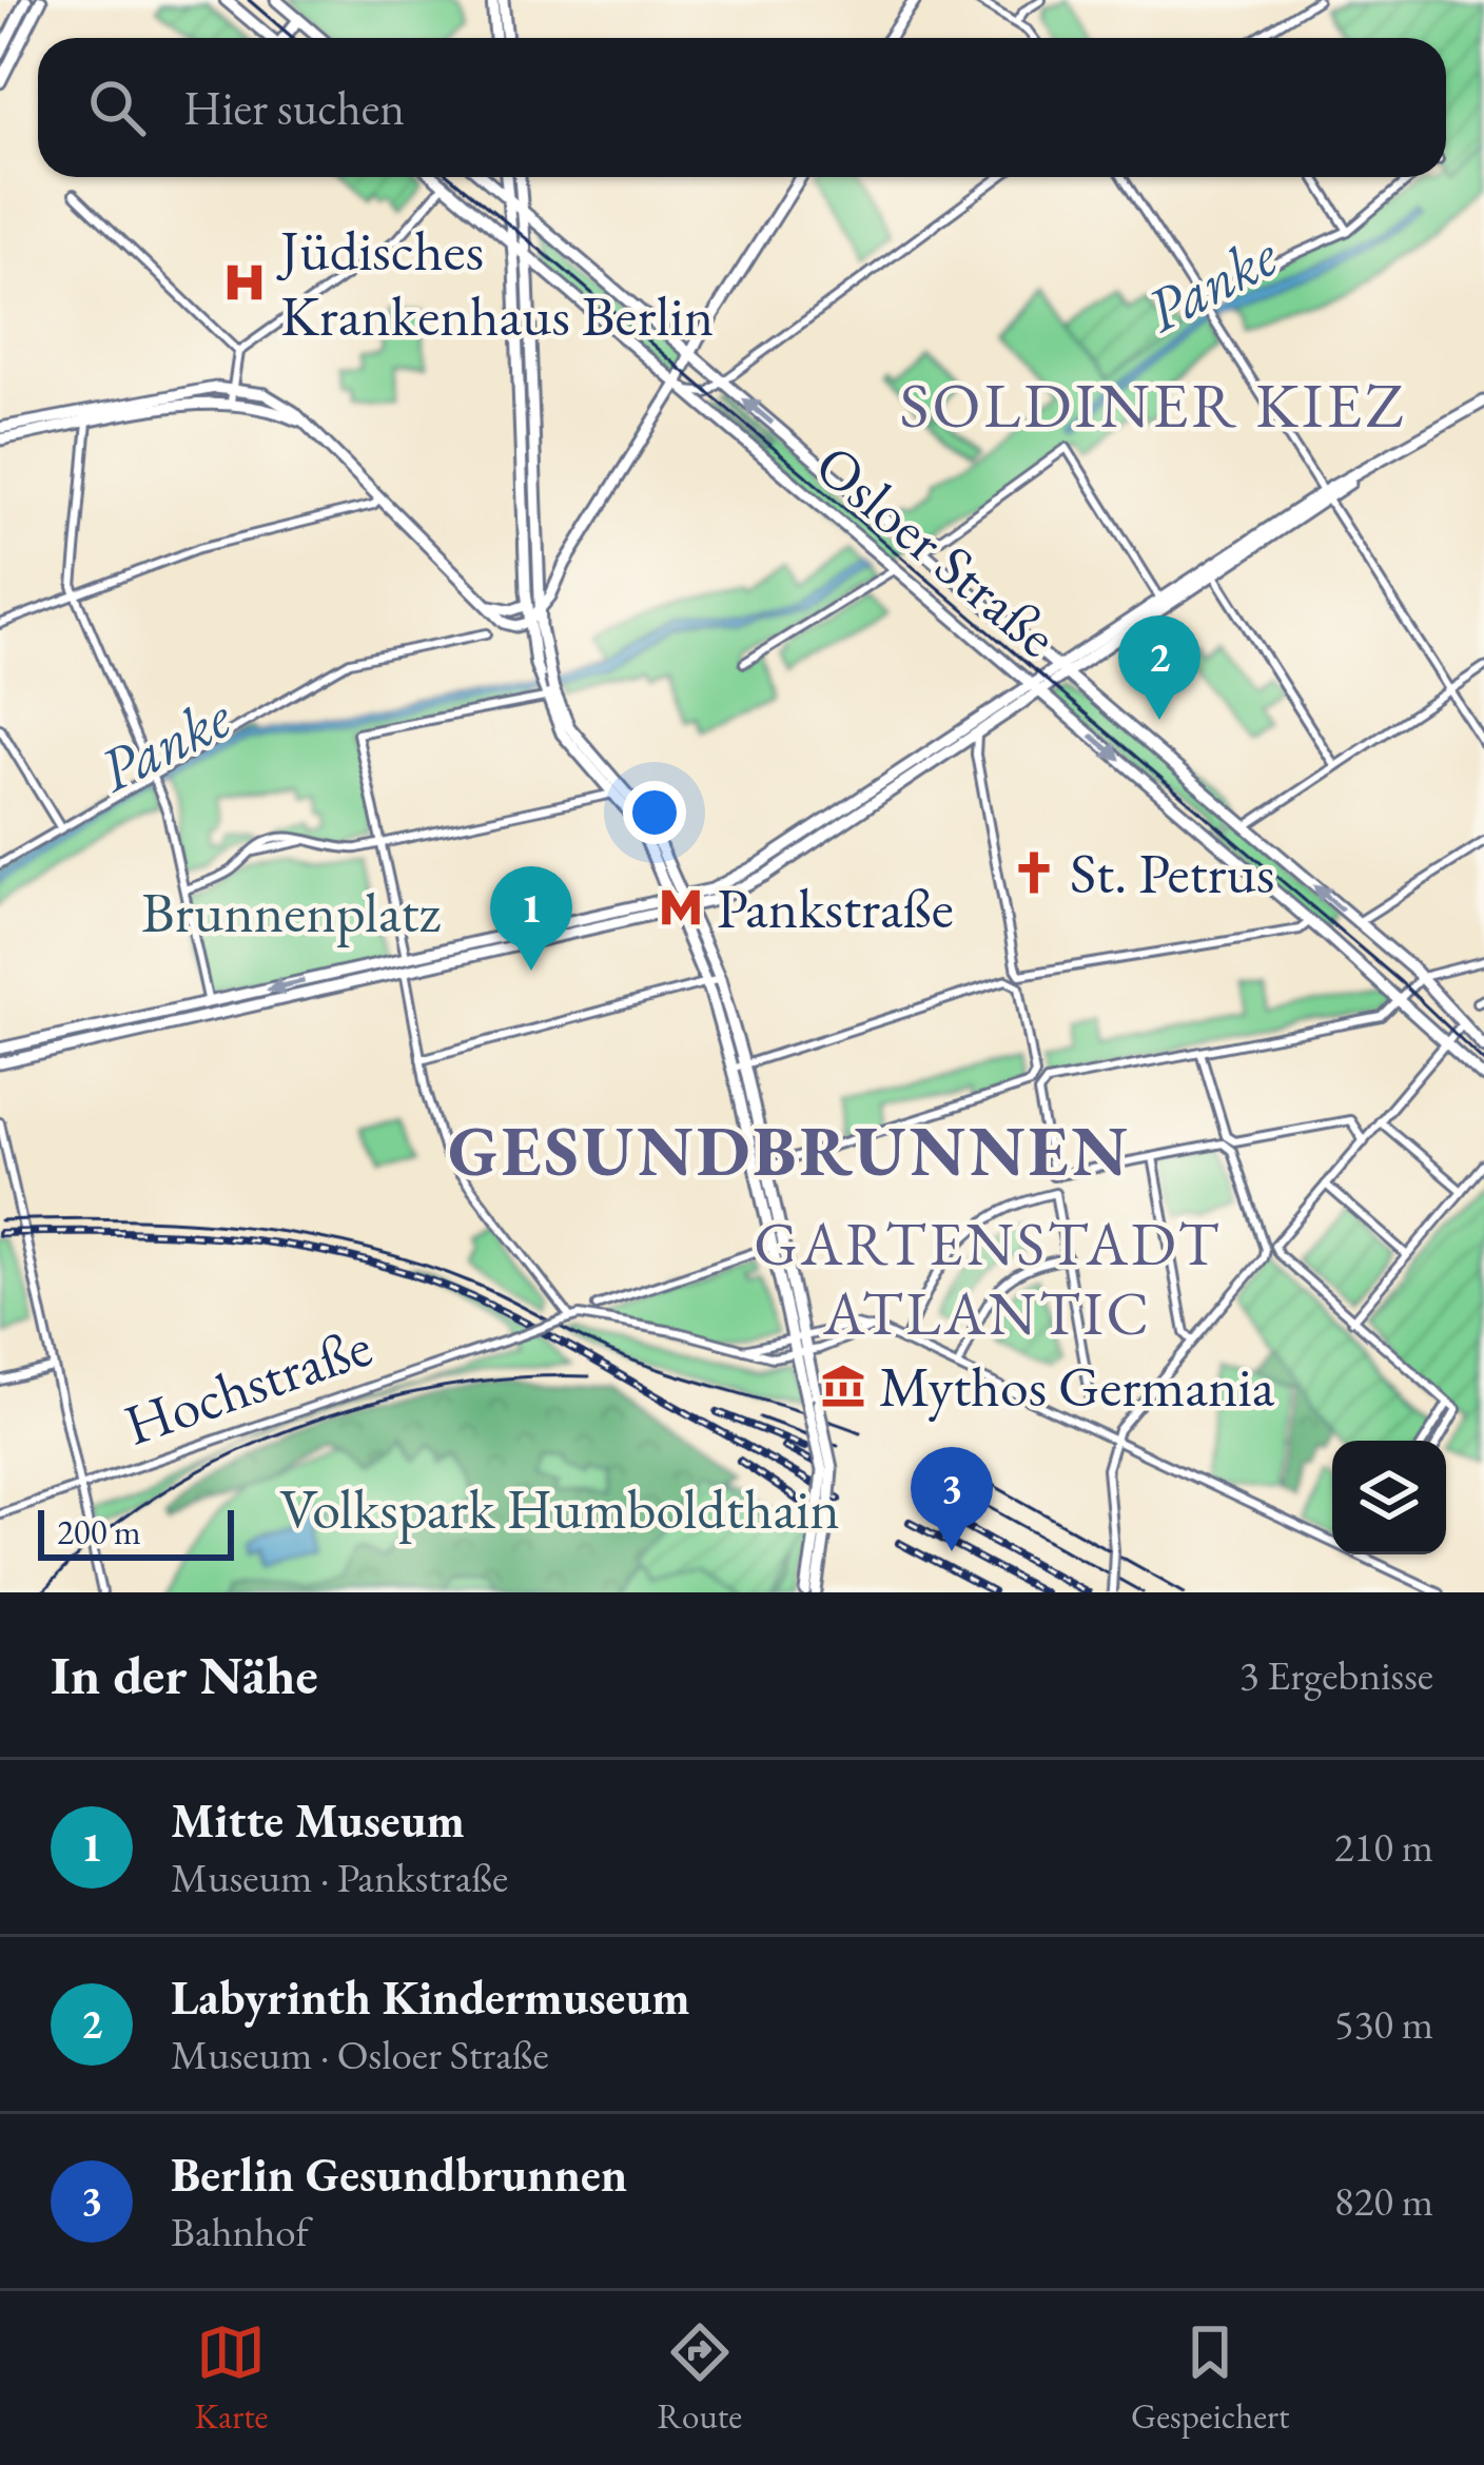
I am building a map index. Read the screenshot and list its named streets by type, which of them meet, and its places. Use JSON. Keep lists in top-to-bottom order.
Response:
{
  "streets": {
    "main road": ["Osloer Straße"],
    "street": ["Hochstraße"]
  },
  "districts": ["SOLDINER KIEZ", "GESUNDBRUNNEN", "GARTENSTADT ATLANTIC"],
  "water": ["Panke"],
  "parks": ["Brunnenplatz", "Volkspark Humboldthain"],
  "places": {
    "hospital": ["Jüdisches Krankenhaus Berlin"],
    "church": ["St. Petrus"],
    "metro station": ["Pankstraße"],
    "museum": ["Mythos Germania"]
  },
  "scale_bar": "200 m",
  "page": {
    "search": "Hier suchen",
    "pins": ["2", "1", "3"],
    "scale": "200 m",
    "heading": ["In der Nähe", "3 Ergebnisse"],
    "list": [
      {
        "mark": "1",
        "name": "Mitte Museum",
        "note": "Museum · Pankstraße",
        "value": "210 m"
      },
      {
        "mark": "2",
        "name": "Labyrinth Kindermuseum",
        "note": "Museum · Osloer Straße",
        "value": "530 m"
      },
      {
        "mark": "3",
        "name": "Berlin Gesundbrunnen",
        "note": "Bahnhof",
        "value": "820 m"
      }
    ],
    "nav": ["Karte", "Route", "Gespeichert"]
  }
}
